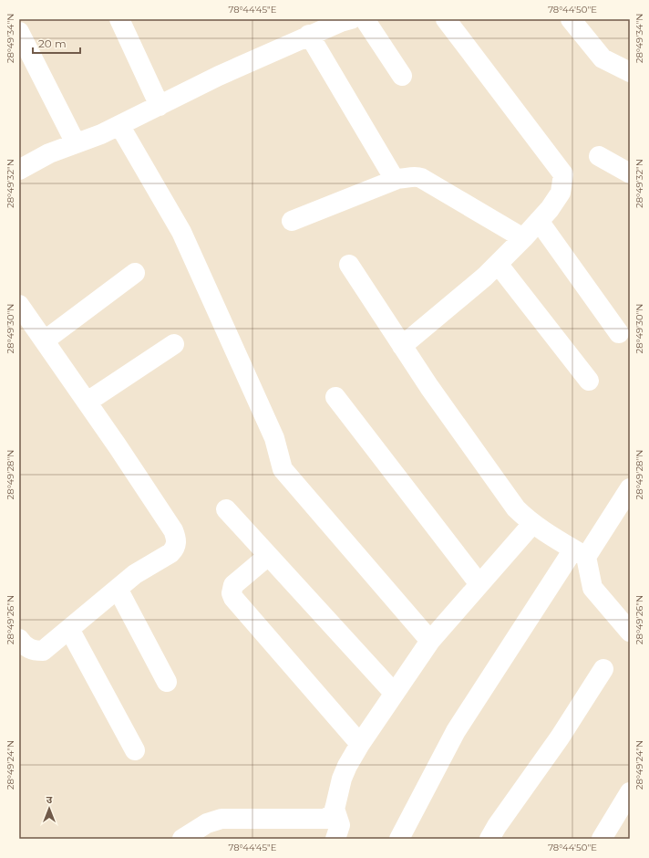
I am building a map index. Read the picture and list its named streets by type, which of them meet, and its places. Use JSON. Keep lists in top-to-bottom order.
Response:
{
  "scale_bar": "20 m",
  "north": "top",
  "coordinates": [
    "78°44'45\"E",
    "78°44'50\"E",
    "28°49'34\"N",
    "28°49'32\"N",
    "28°49'30\"N",
    "28°49'28\"N",
    "28°49'26\"N",
    "28°49'24\"N"
  ]
}
